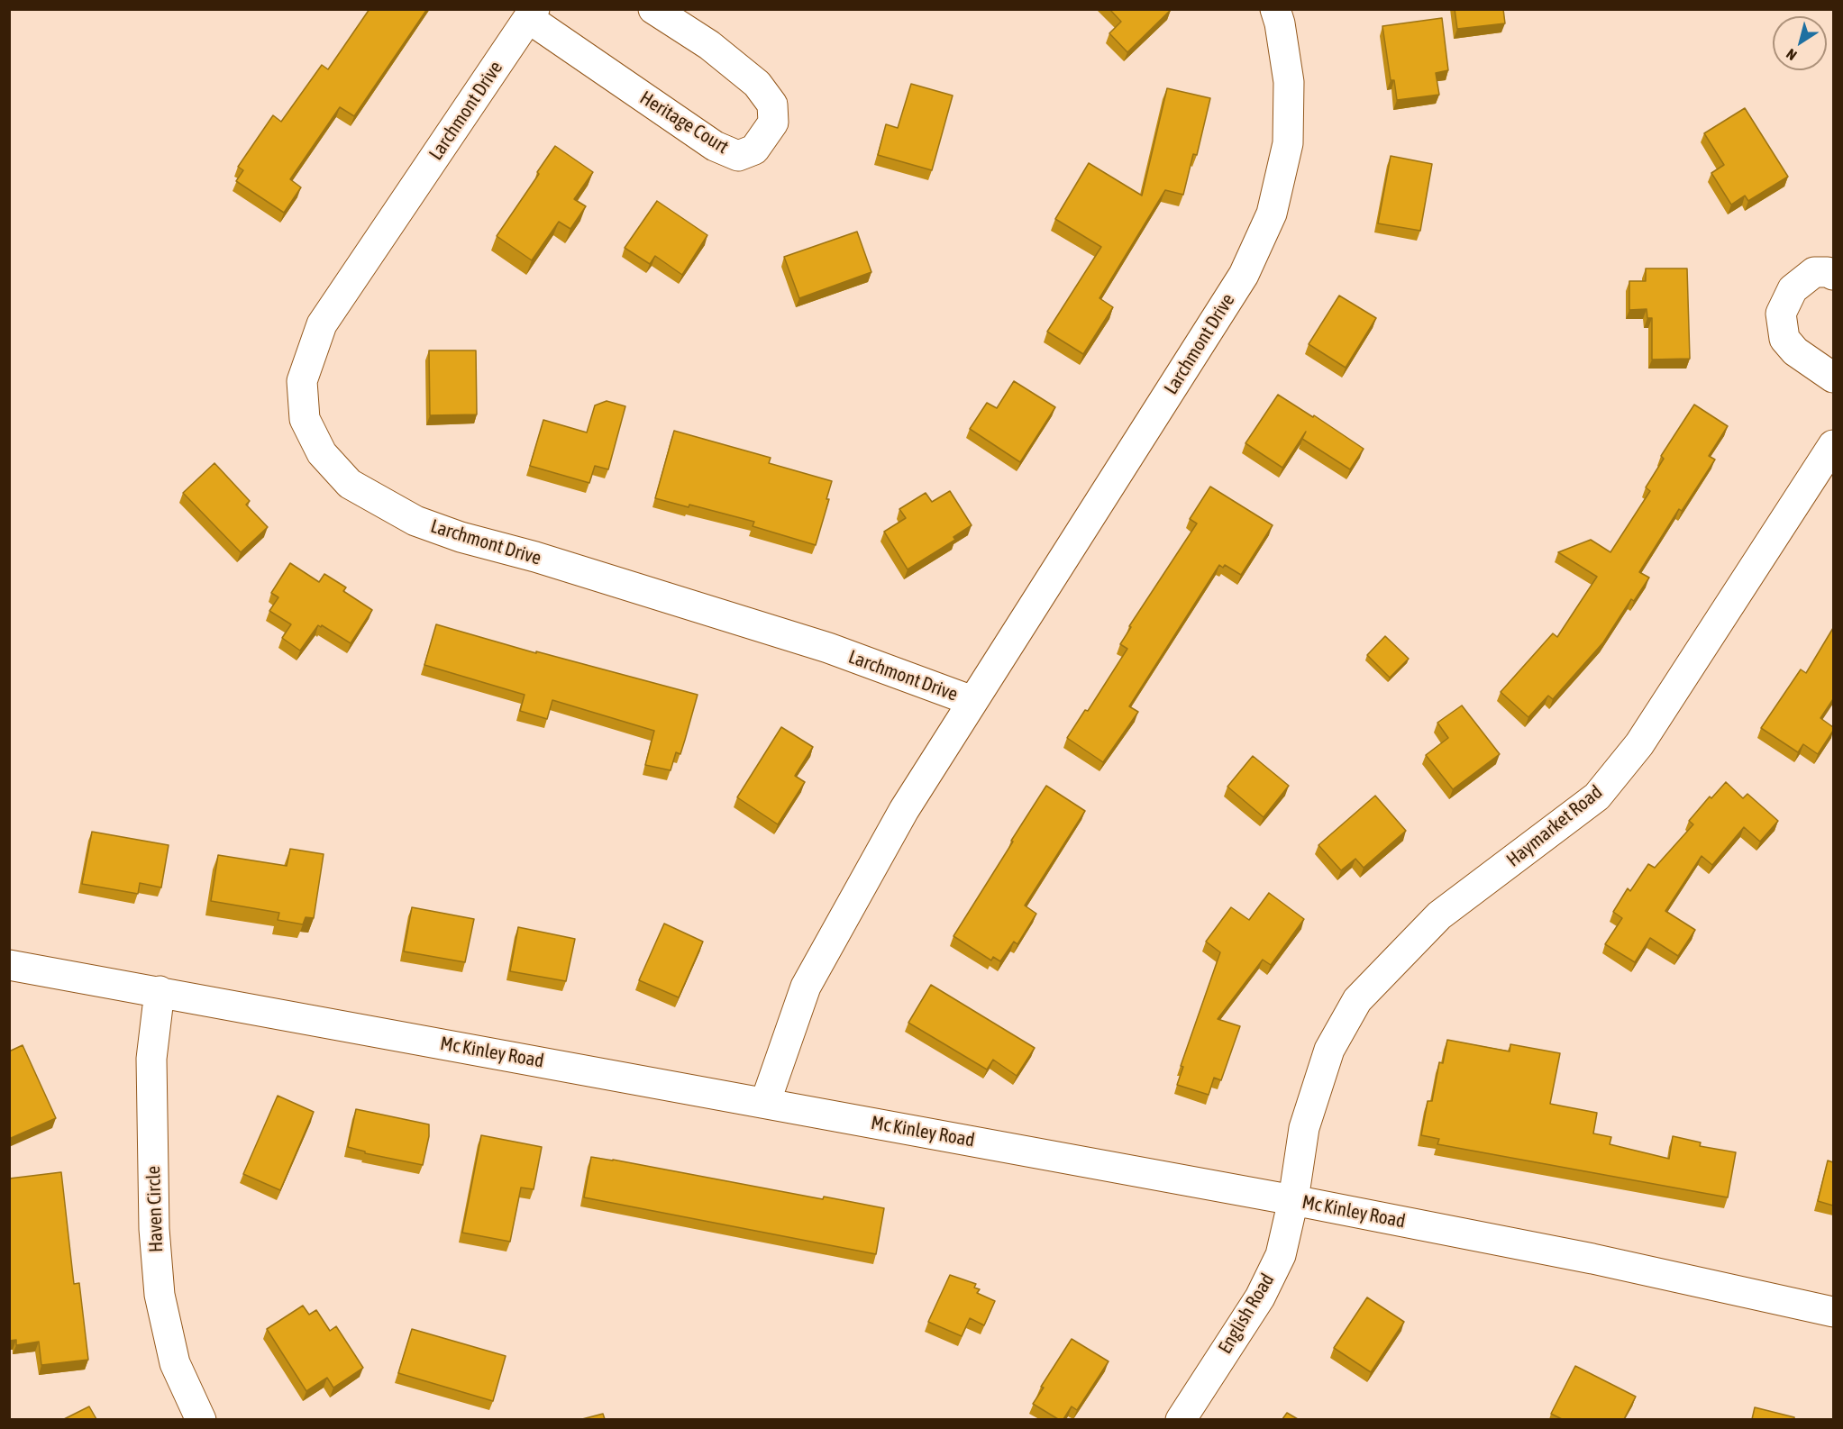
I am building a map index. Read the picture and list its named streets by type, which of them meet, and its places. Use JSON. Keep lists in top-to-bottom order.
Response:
{
  "streets": {
    "street": [
      "Larchmont Drive",
      "Heritage Court",
      "Haymarket Road",
      "Mc Kinley Road",
      "Haven Circle",
      "English Road"
    ]
  },
  "crossings": [
    ["Larchmont Drive", "Heritage Court"],
    ["Larchmont Drive", "Mc Kinley Road"],
    ["Haymarket Road", "Mc Kinley Road"],
    ["Haymarket Road", "English Road"],
    ["Mc Kinley Road", "Haven Circle"],
    ["Mc Kinley Road", "English Road"]
  ],
  "north": "bottom left"
}
